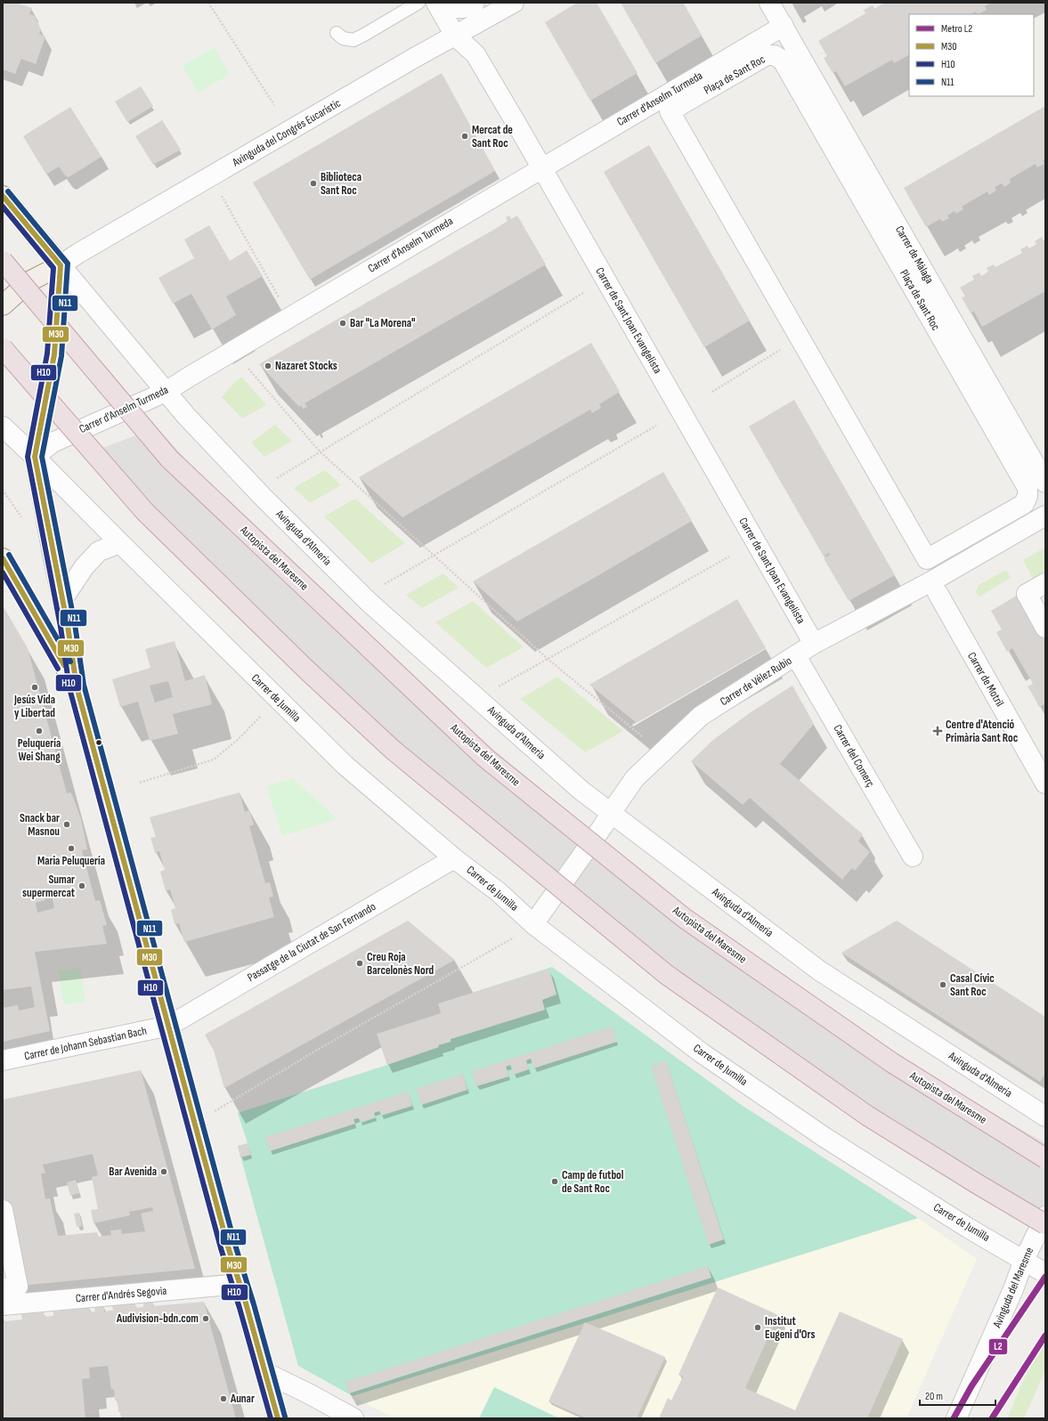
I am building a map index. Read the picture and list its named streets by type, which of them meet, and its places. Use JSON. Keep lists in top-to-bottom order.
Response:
{
  "streets": {
    "highway": ["Autopista del Maresme"],
    "street": [
      "Plaça de Sant Roc",
      "Carrer d'Anselm Turmeda",
      "Avinguda del Congrés Eucarístic",
      "Carrer de Màlaga",
      "Carrer de Sant Joan Evangelista",
      "Avinguda d'Almeria",
      "Carrer de Motril",
      "Carrer de Vélez Rubio",
      "Carrer de Jumilla",
      "Carrer del Comerç",
      "Passatge de la Ciutat de San Fernando",
      "Carrer de Johann Sebastian Bach",
      "Avinguda del Maresme",
      "Carrer d'Andrés Segovia"
    ]
  },
  "crossings": [
    ["Carrer d'Anselm Turmeda", "Carrer de Màlaga"],
    ["Carrer d'Anselm Turmeda", "Carrer de Sant Joan Evangelista"],
    ["Carrer d'Anselm Turmeda", "Avinguda d'Almeria"],
    ["Carrer d'Anselm Turmeda", "Carrer de Jumilla"],
    ["Avinguda del Congrés Eucarístic", "Carrer de Sant Joan Evangelista"],
    ["Avinguda del Congrés Eucarístic", "Avinguda d'Almeria"],
    ["Carrer de Sant Joan Evangelista", "Carrer de Vélez Rubio"],
    ["Avinguda d'Almeria", "Carrer de Vélez Rubio"],
    ["Carrer de Vélez Rubio", "Carrer de Jumilla"],
    ["Carrer de Vélez Rubio", "Carrer del Comerç"],
    ["Carrer de Jumilla", "Passatge de la Ciutat de San Fernando"],
    ["Carrer de Jumilla", "Avinguda del Maresme"],
    ["Passatge de la Ciutat de San Fernando", "Carrer de Johann Sebastian Bach"]
  ],
  "places": {
    "other": [
      "Mercat de Sant Roc",
      "Biblioteca Sant Roc",
      "Bar \"La Morena\"",
      "Nazaret Stocks",
      "Jesús Vida y Libertad",
      "Peluquería Wei Shang",
      "Snack bar Masnou",
      "Maria Peluquería",
      "Sumar supermercat",
      "Creu Roja Barcelonès Nord",
      "Casal Cívic Sant Roc",
      "Bar Avenida",
      "Camp de futbol de Sant Roc",
      "Audivision-bdn.com",
      "Institut Eugeni d'Ors",
      "Aunar"
    ],
    "health": ["Centre d'Atenció Primària Sant Roc"]
  },
  "lines": [
    "transit line N11",
    "transit line M30",
    "transit line H10",
    "metro line L2"
  ],
  "legend": [
    "Metro L2",
    "M30",
    "H10",
    "N11"
  ],
  "scale_bar": "20 m"
}
